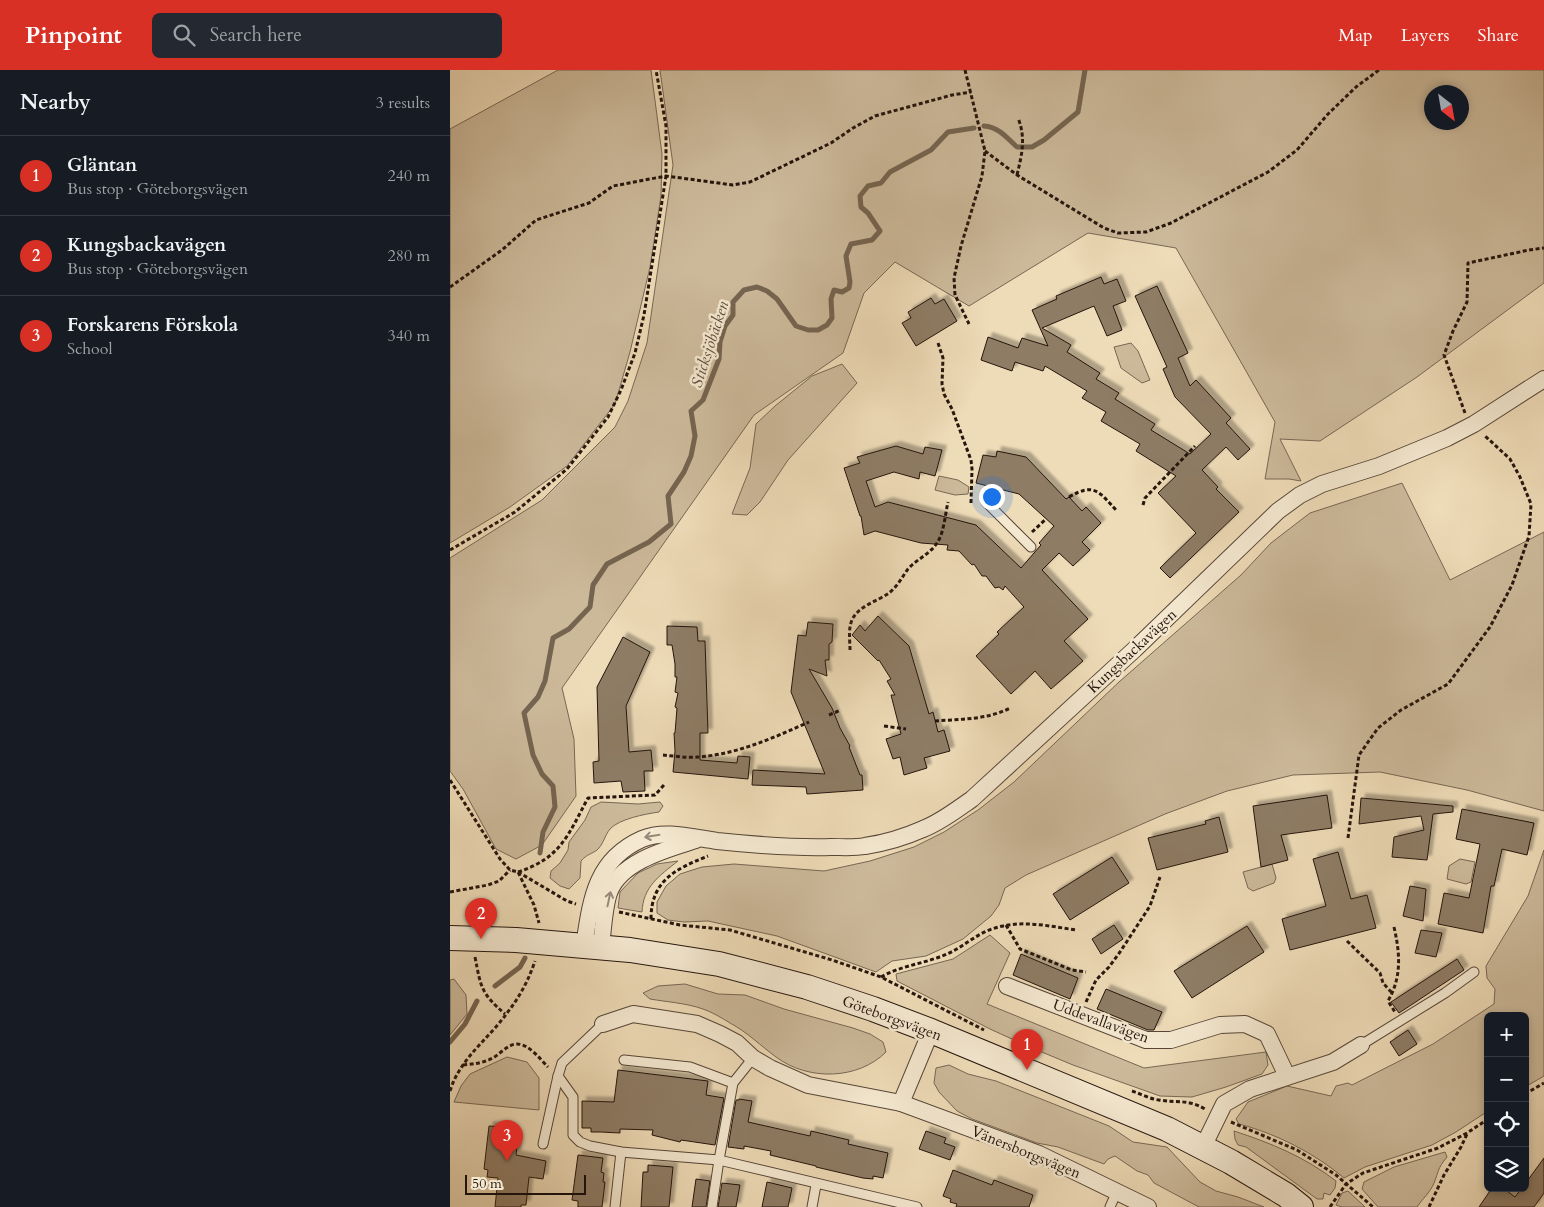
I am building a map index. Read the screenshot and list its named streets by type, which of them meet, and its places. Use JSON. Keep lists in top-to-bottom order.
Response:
{
  "streets": {
    "street": [
      "Kungsbackavägen",
      "Göteborgsvägen",
      "Uddevallavägen",
      "Vänersborgsvägen"
    ]
  },
  "crossings": [
    ["Kungsbackavägen", "Göteborgsvägen"]
  ],
  "water": ["Sticksjöbäcken"],
  "scale_bar": "50 m",
  "north": "bottom right",
  "page": {
    "header": "Pinpoint",
    "search": "Search here",
    "nav": ["Map", "Layers", "Share"],
    "heading": ["Nearby", "3 results"],
    "list": [
      {
        "mark": "1",
        "name": "Gläntan",
        "note": "Bus stop · Göteborgsvägen",
        "value": "240 m"
      },
      {
        "mark": "2",
        "name": "Kungsbackavägen",
        "note": "Bus stop · Göteborgsvägen",
        "value": "280 m"
      },
      {
        "mark": "3",
        "name": "Forskarens Förskola",
        "note": "School",
        "value": "340 m"
      }
    ],
    "pins": ["2", "1", "3"],
    "map_buttons": ["+", "−"],
    "scale": "50 m"
  }
}
